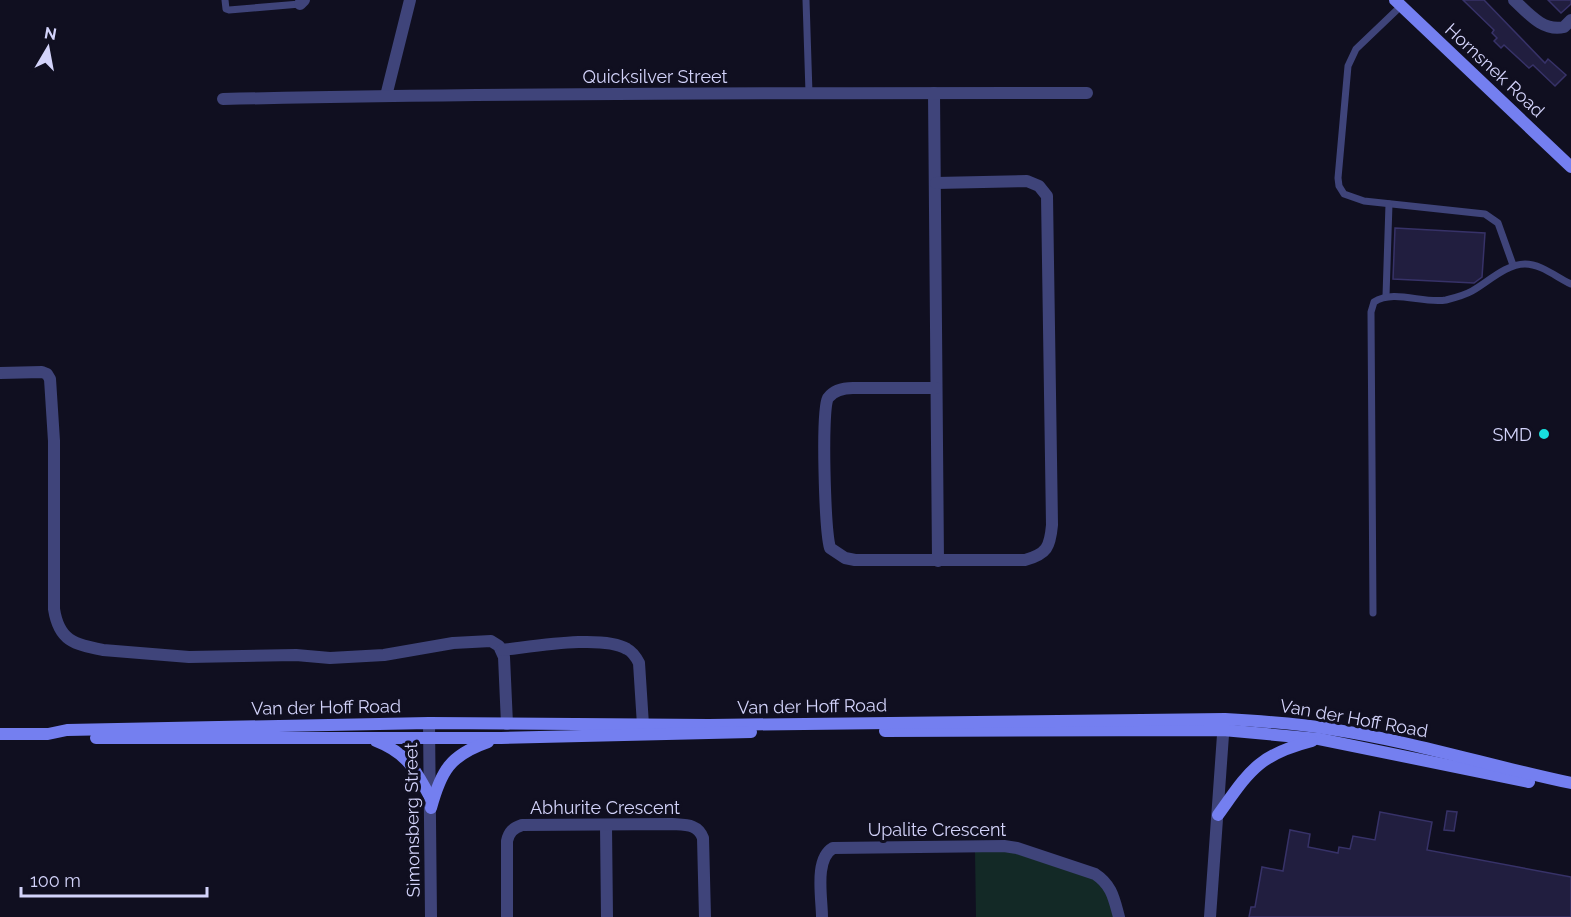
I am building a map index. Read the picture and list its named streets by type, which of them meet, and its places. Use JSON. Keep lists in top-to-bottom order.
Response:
{
  "streets": {
    "main road": ["Hornsnek Road", "Van der Hoff Road"],
    "street": [
      "Quicksilver Street",
      "Abhurite Crescent",
      "Simonsberg Street",
      "Upalite Crescent"
    ]
  },
  "crossings": [
    ["Van der Hoff Road", "Simonsberg Street"]
  ],
  "places": ["SMD"],
  "scale_bar": "100 m",
  "north": "top"
}
